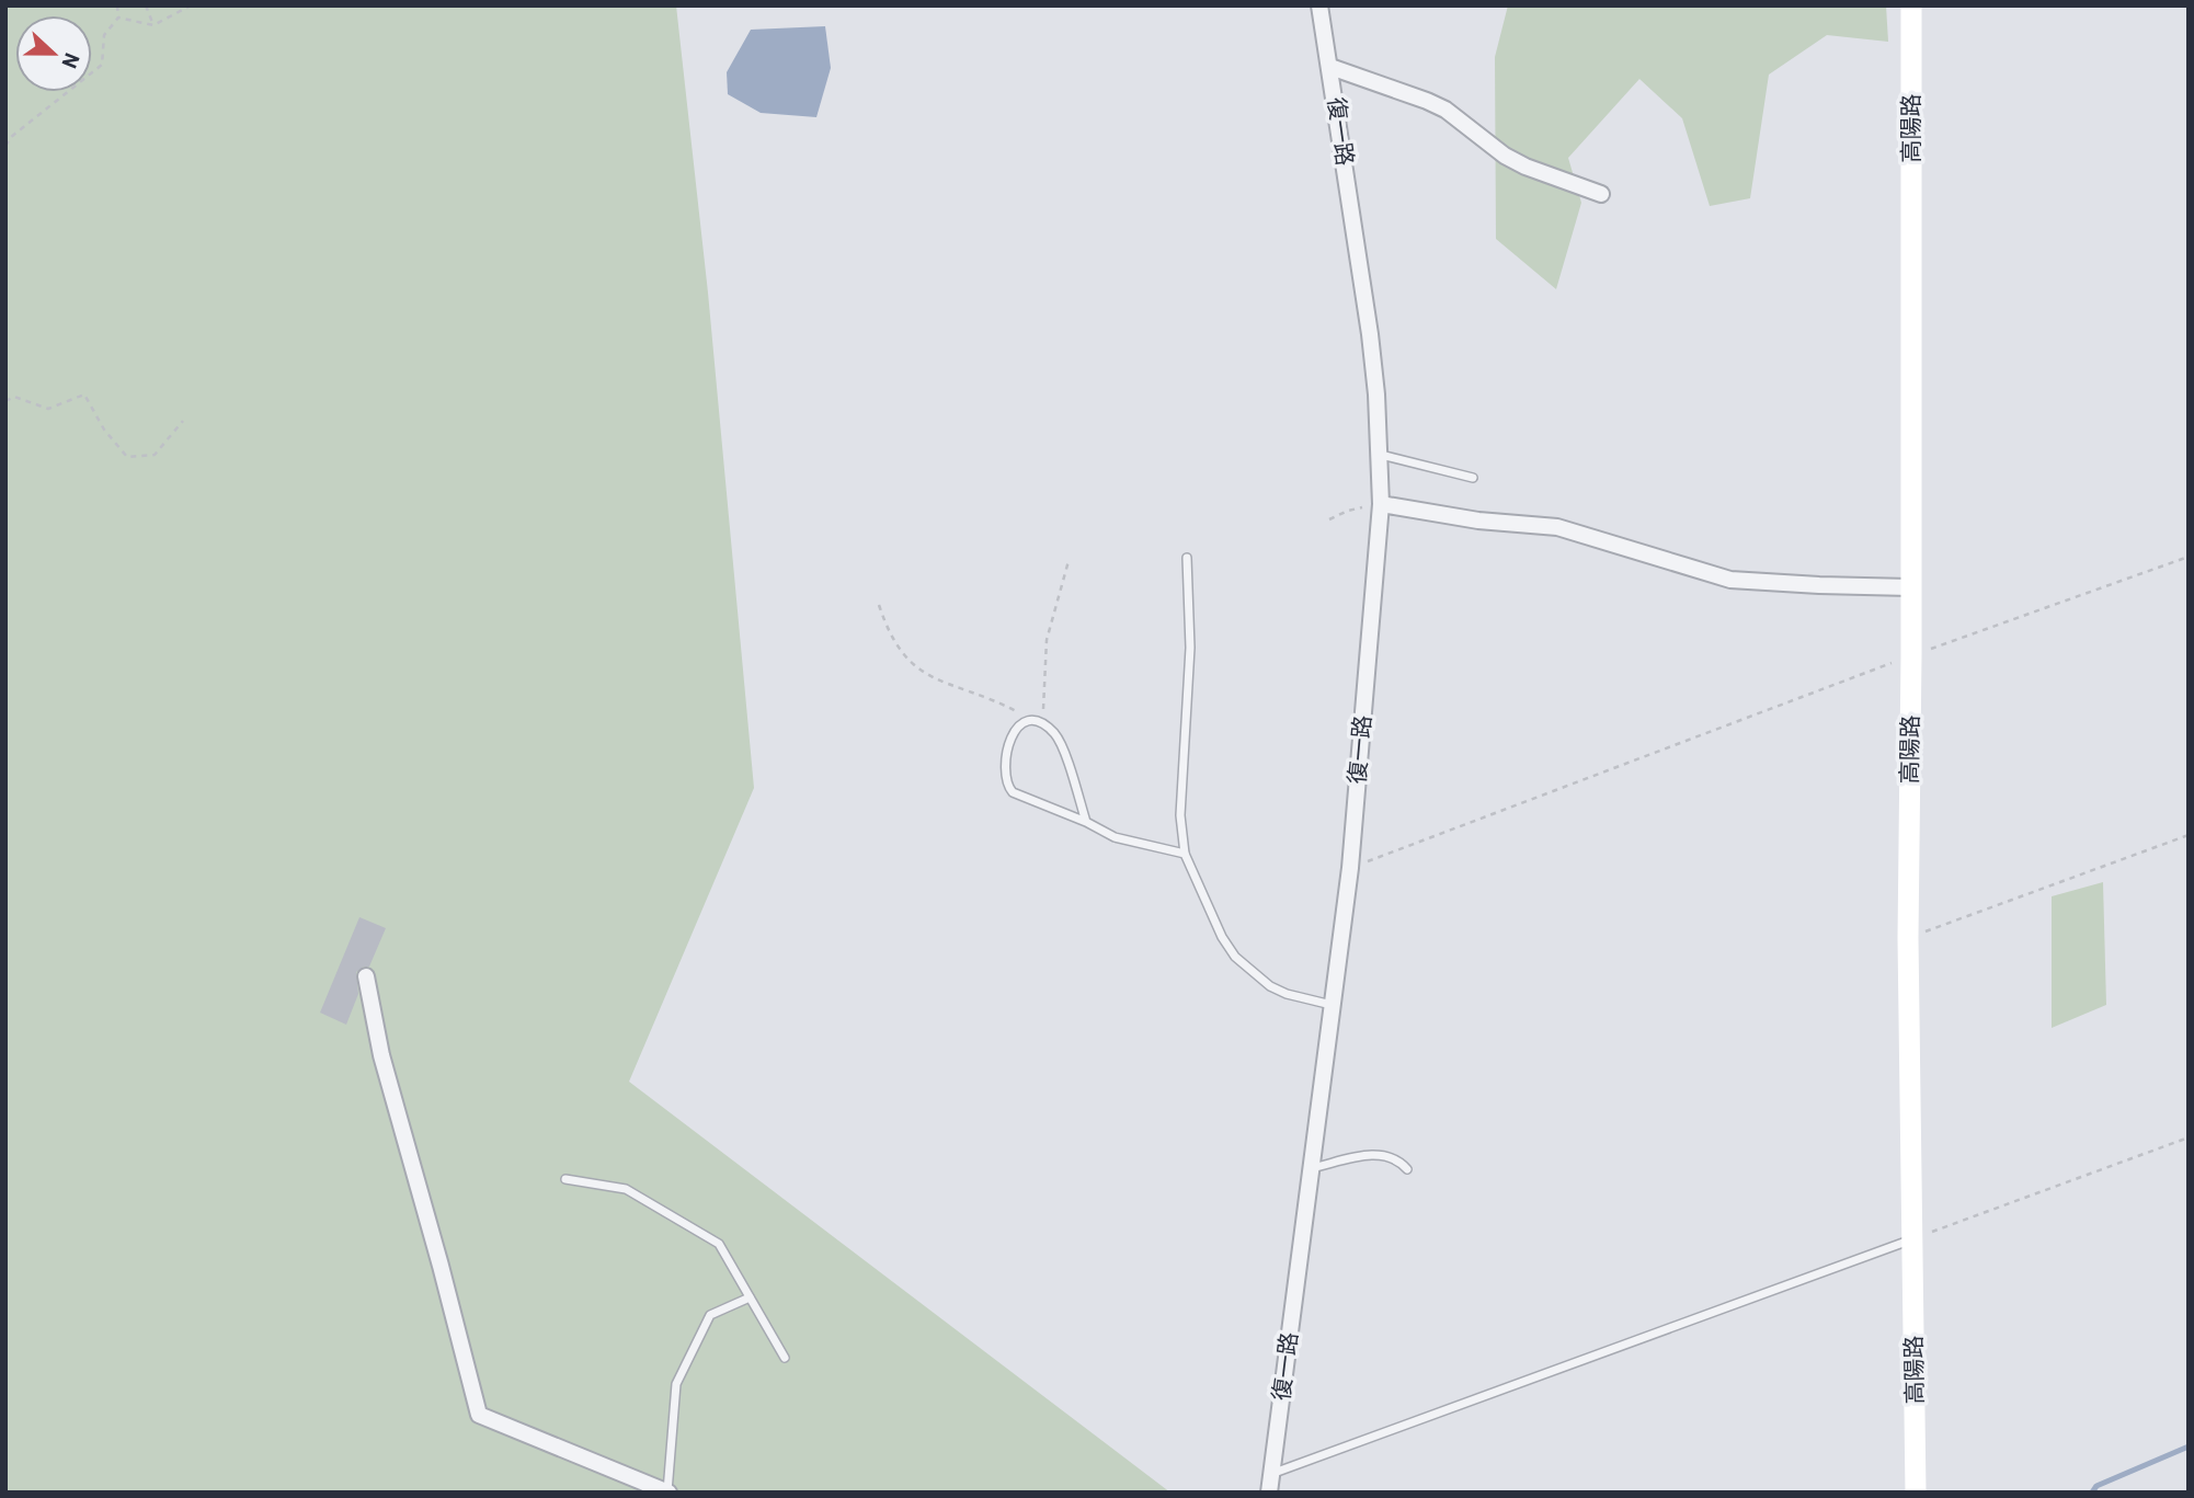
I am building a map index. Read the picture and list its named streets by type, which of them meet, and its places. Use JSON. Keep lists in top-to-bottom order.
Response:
{
  "streets": {
    "street": ["高陽路", "復一路"]
  },
  "north": "right"
}
